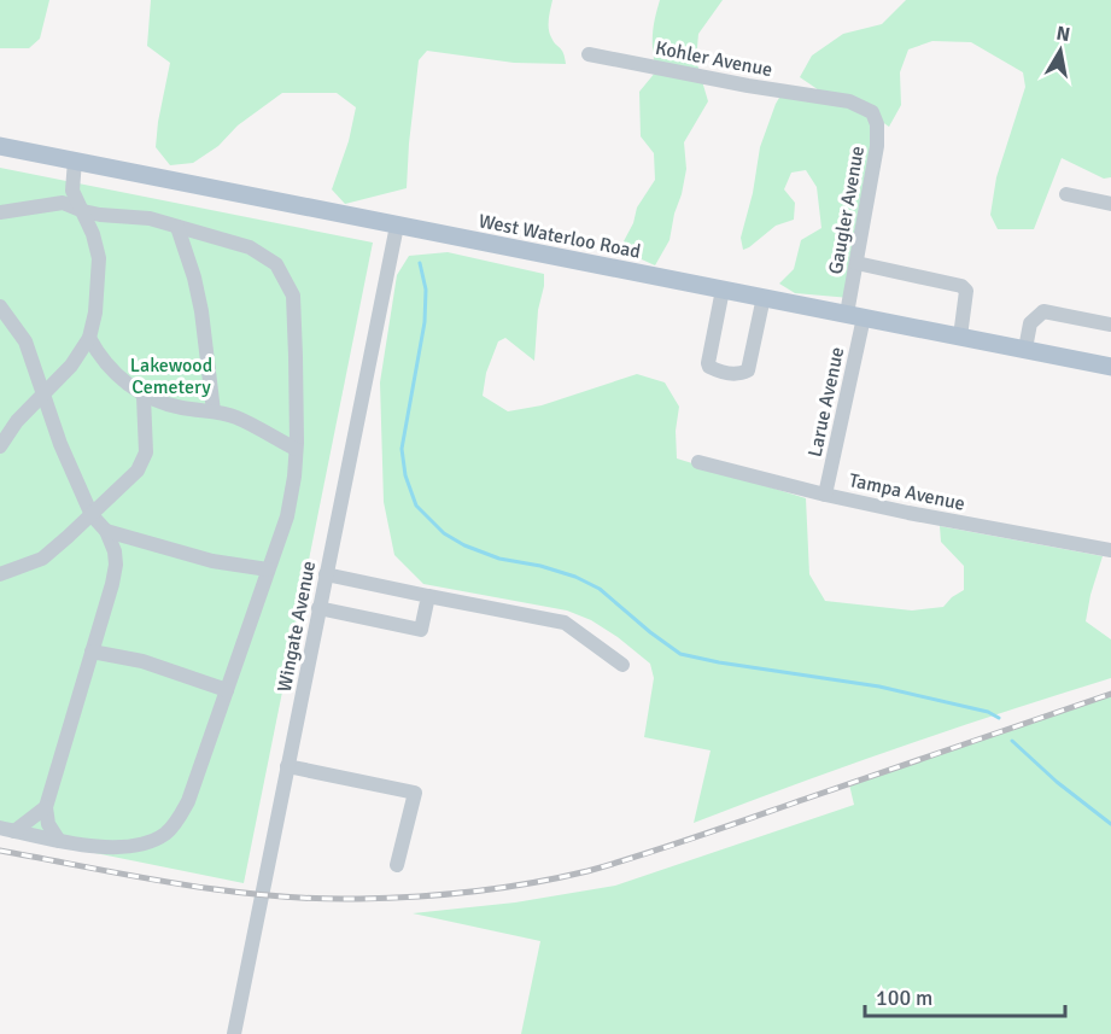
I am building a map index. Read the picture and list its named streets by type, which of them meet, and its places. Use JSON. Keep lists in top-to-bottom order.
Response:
{
  "streets": {
    "main road": ["West Waterloo Road"],
    "street": [
      "Kohler Avenue",
      "Gaugler Avenue",
      "Larue Avenue",
      "Tampa Avenue",
      "Wingate Avenue"
    ]
  },
  "crossings": [
    ["Kohler Avenue", "Gaugler Avenue"],
    ["Gaugler Avenue", "West Waterloo Road"],
    ["Gaugler Avenue", "Larue Avenue"],
    ["West Waterloo Road", "Larue Avenue"],
    ["West Waterloo Road", "Wingate Avenue"],
    ["Larue Avenue", "Tampa Avenue"]
  ],
  "parks": ["Lakewood Cemetery"],
  "scale_bar": "100 m",
  "north": "top"
}
